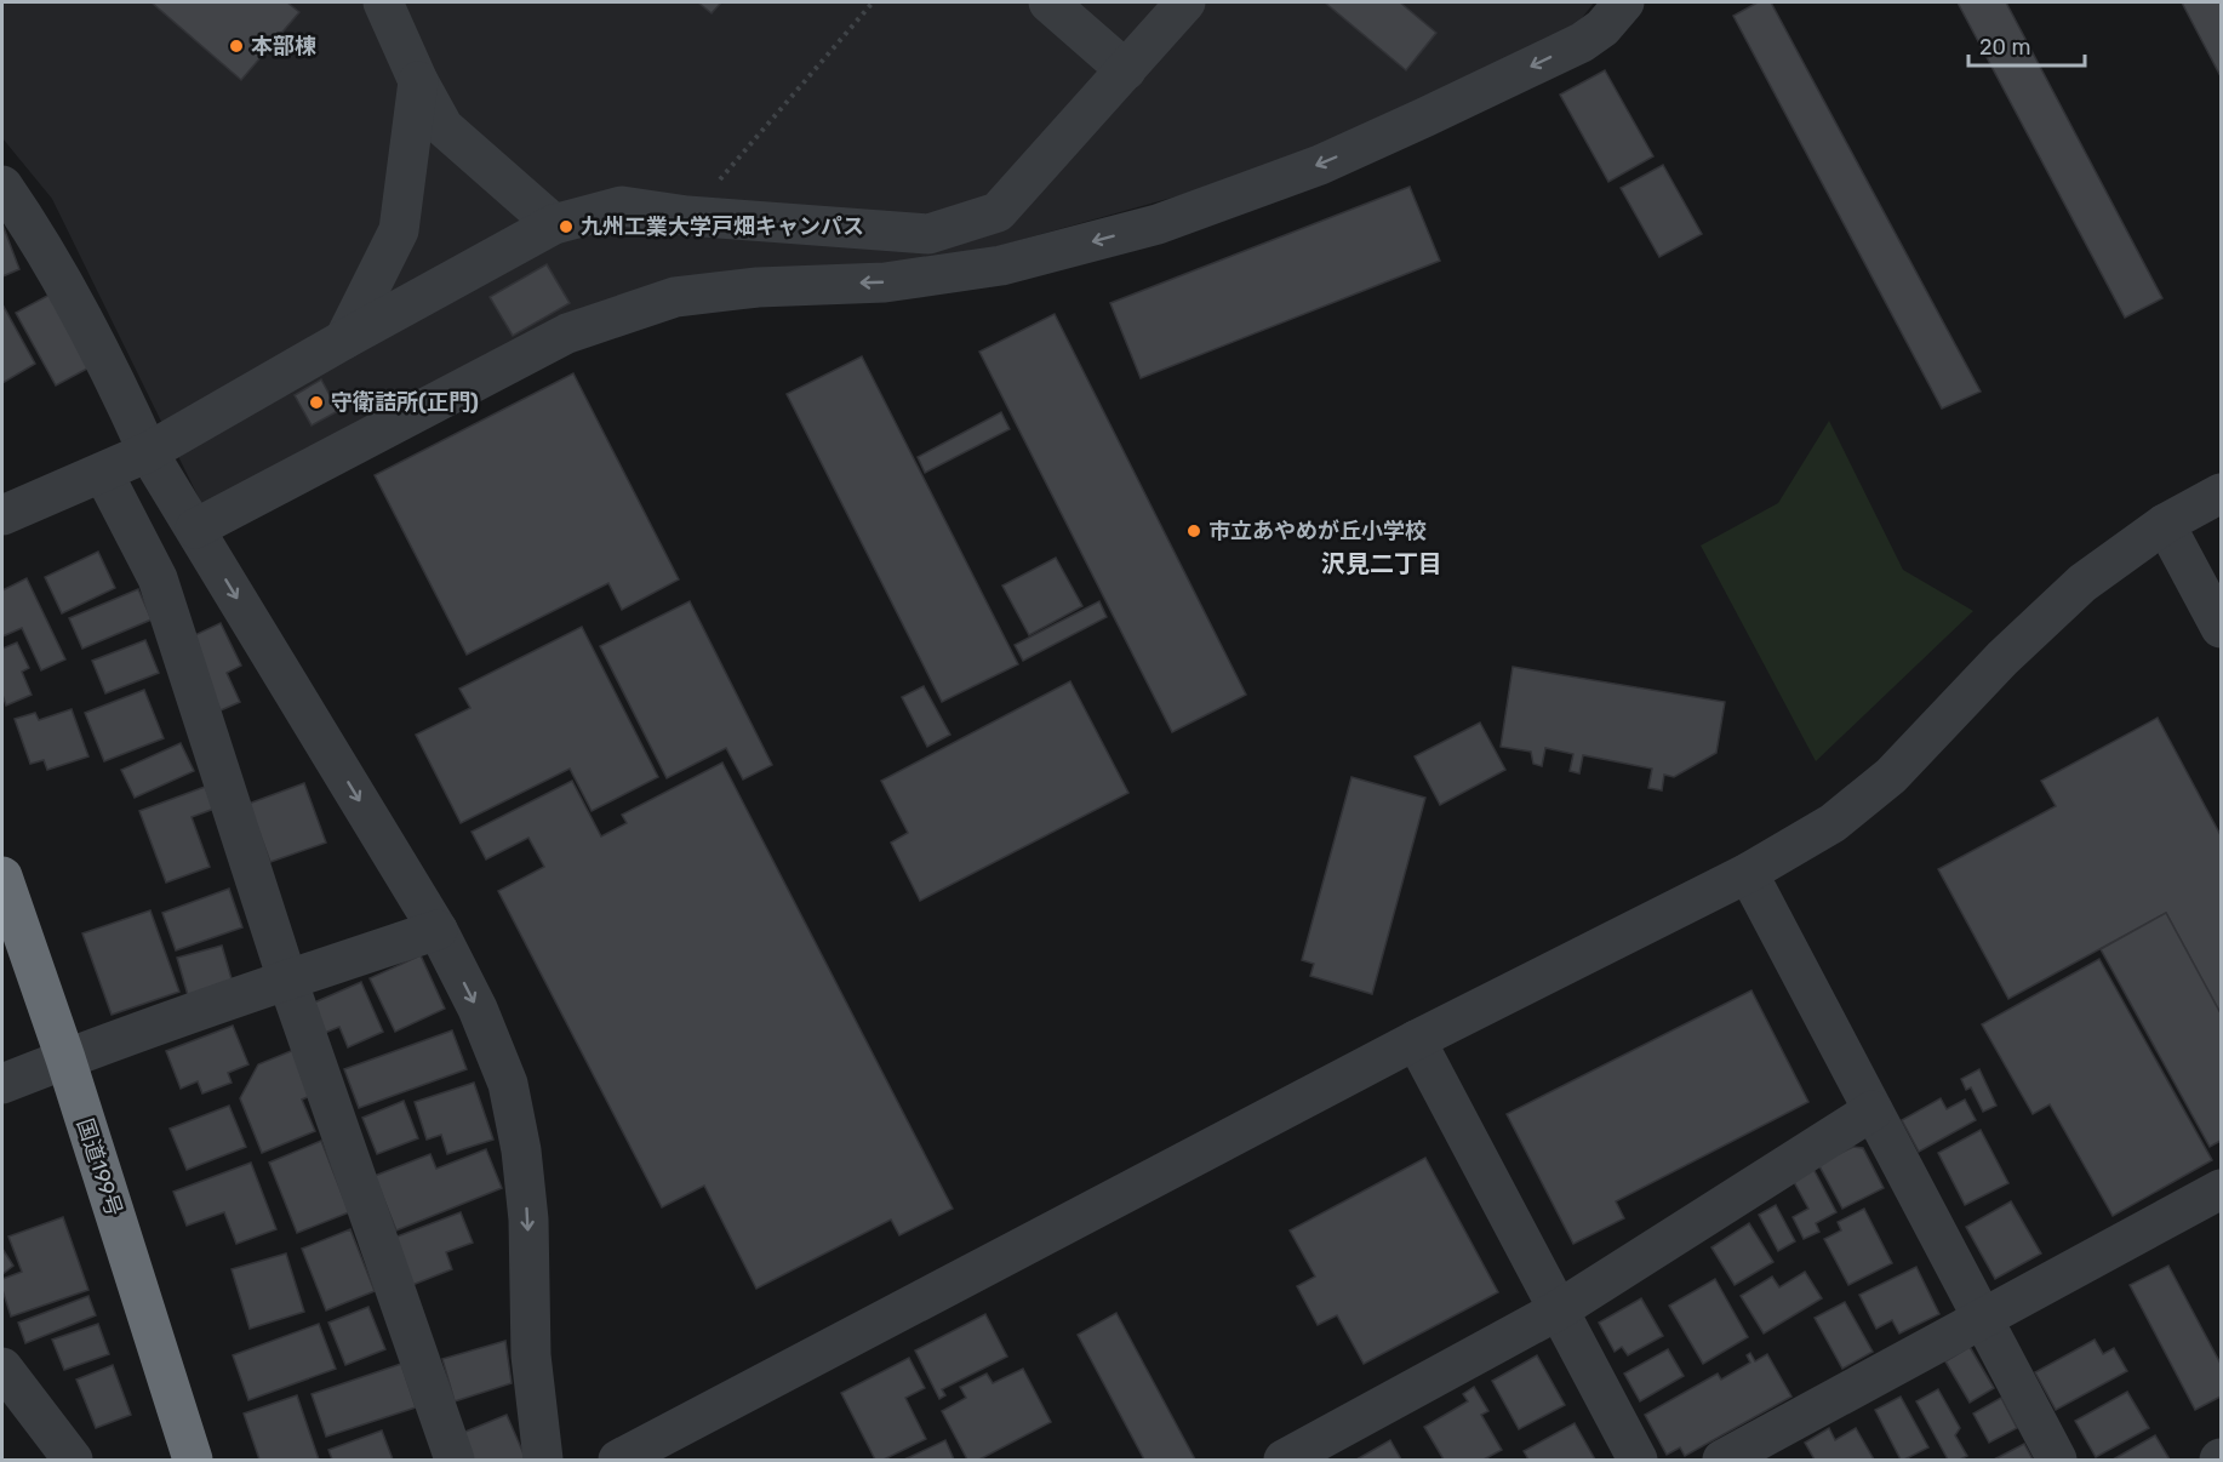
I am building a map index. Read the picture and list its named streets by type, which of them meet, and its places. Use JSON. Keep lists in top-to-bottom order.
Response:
{
  "streets": {
    "highway": ["国道199号"]
  },
  "districts": ["沢見二丁目"],
  "places": [
    "本部棟",
    "九州工業大学戸畑キャンパス",
    "守衛詰所(正門)",
    "市立あやめが丘小学校"
  ],
  "scale_bar": "20 m"
}
